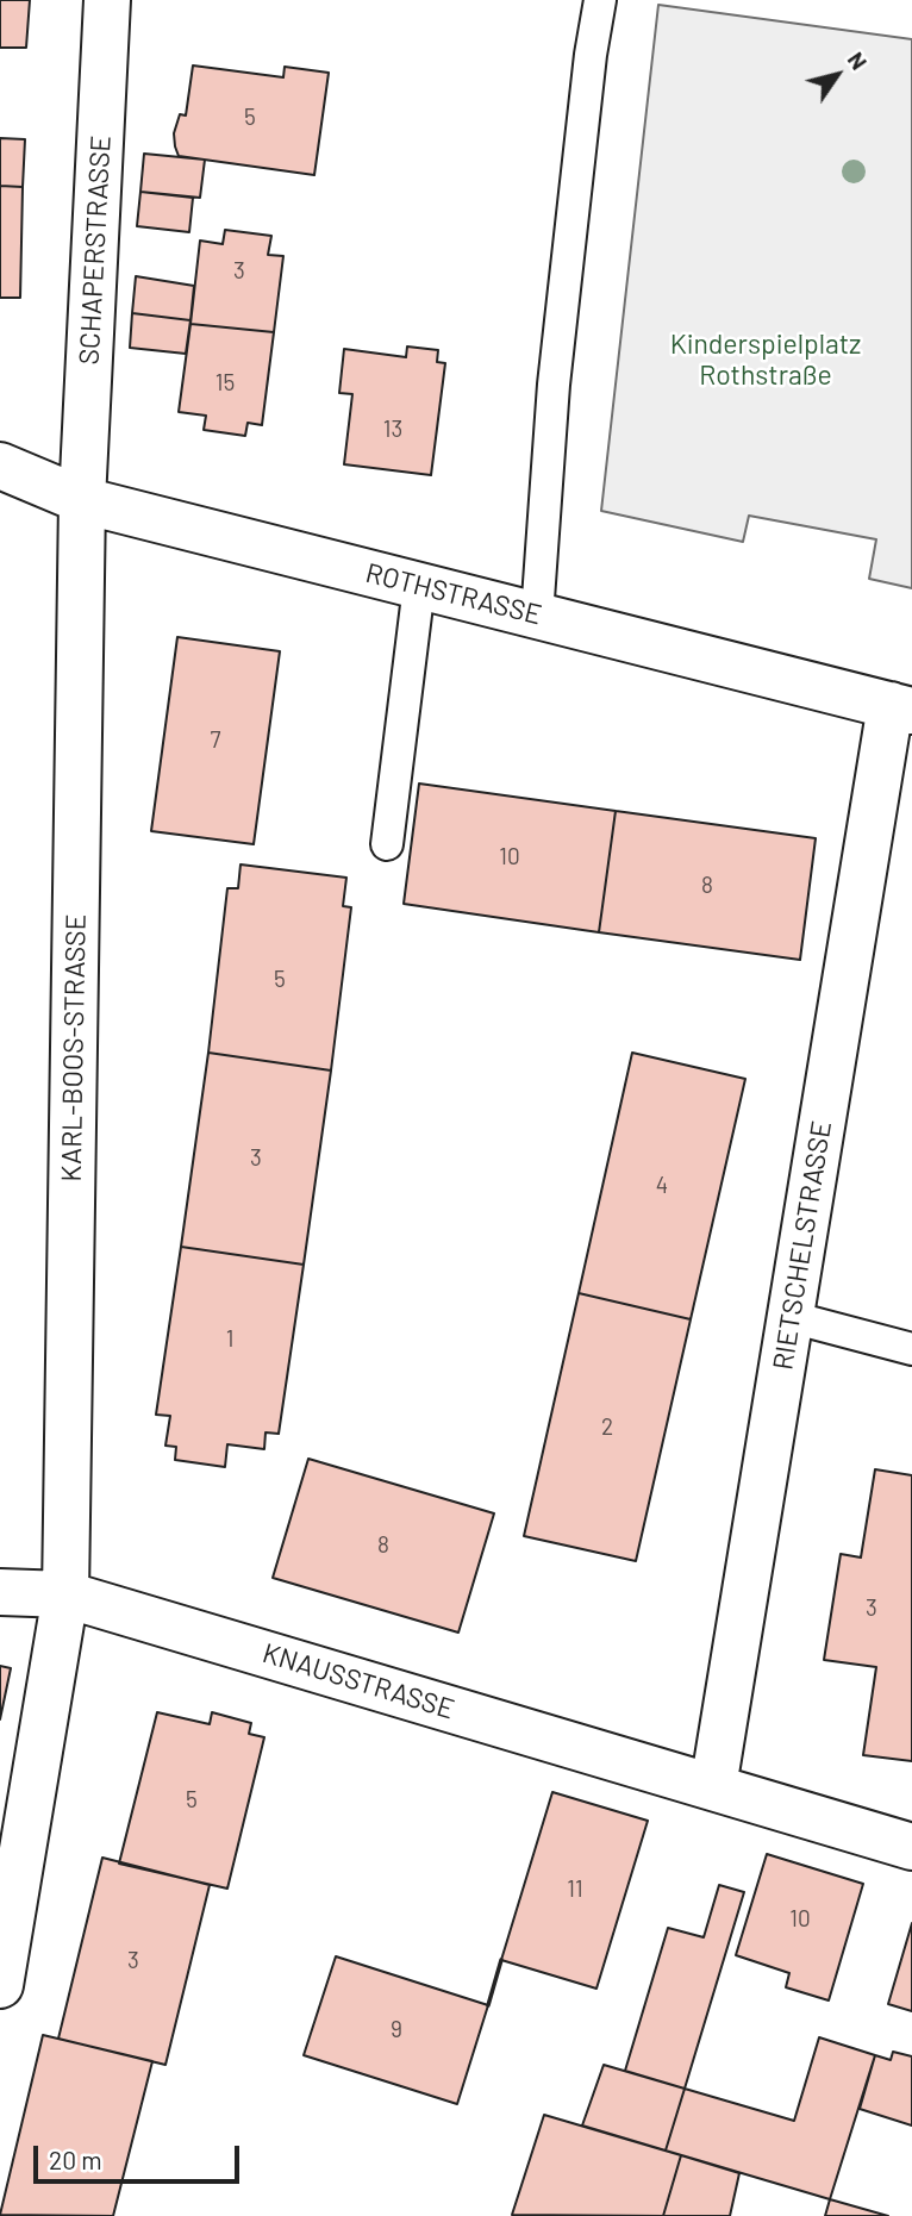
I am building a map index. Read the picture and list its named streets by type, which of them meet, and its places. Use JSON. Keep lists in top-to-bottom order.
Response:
{
  "streets": {
    "street": [
      "SCHAPERSTRASSE",
      "ROTHSTRASSE",
      "KARL-BOOS-STRASSE",
      "RIETSCHELSTRASSE",
      "KNAUSSTRASSE"
    ]
  },
  "crossings": [
    ["SCHAPERSTRASSE", "ROTHSTRASSE"],
    ["SCHAPERSTRASSE", "KARL-BOOS-STRASSE"],
    ["ROTHSTRASSE", "KARL-BOOS-STRASSE"],
    ["ROTHSTRASSE", "RIETSCHELSTRASSE"],
    ["KARL-BOOS-STRASSE", "KNAUSSTRASSE"],
    ["RIETSCHELSTRASSE", "KNAUSSTRASSE"]
  ],
  "parks": ["Kinderspielplatz Rothstraße"],
  "house_numbers": [
    "5",
    "3",
    "15",
    "13",
    "7",
    "10",
    "8",
    "5",
    "3",
    "4",
    "1",
    "2",
    "8",
    "3",
    "5",
    "11",
    "10",
    "3",
    "9"
  ],
  "scale_bar": "20 m",
  "north": "top right"
}
